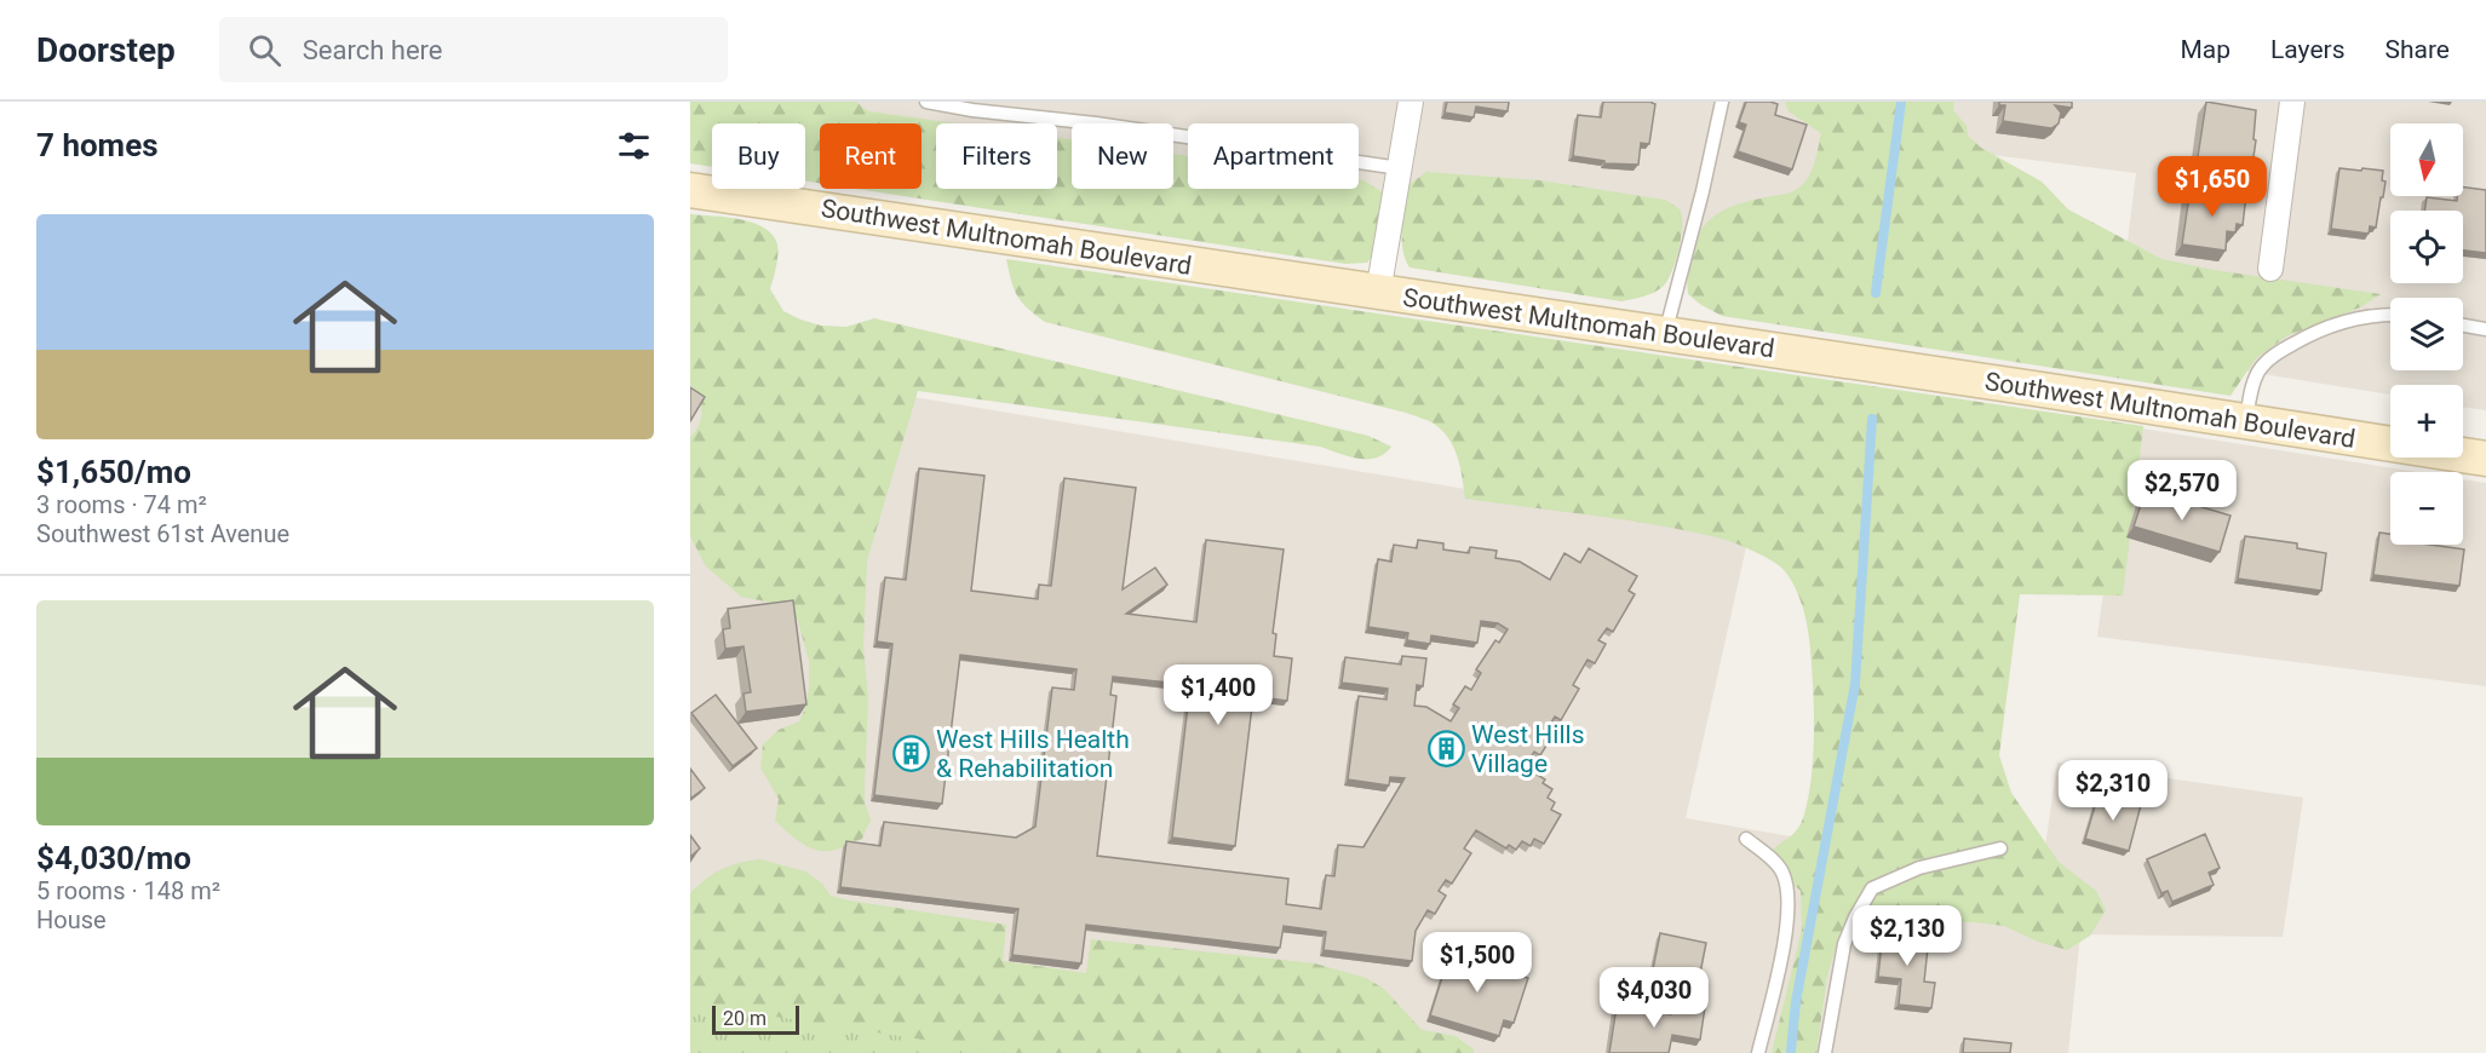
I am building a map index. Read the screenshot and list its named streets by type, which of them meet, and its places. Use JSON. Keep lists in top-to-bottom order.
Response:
{
  "streets": {
    "main road": ["Southwest Multnomah Boulevard"]
  },
  "places": {
    "building": ["West Hills Village", "West Hills Health & Rehabilitation"]
  },
  "scale_bar": "20 m",
  "north": "bottom",
  "page": {
    "header": "Doorstep",
    "search": "Search here",
    "nav": ["Map", "Layers", "Share"],
    "heading": "7 homes",
    "map_buttons": ["+", "−"],
    "chip": [
      "Buy",
      "Rent",
      "Filters",
      "New",
      "Apartment"
    ],
    "price": [
      "$1,650",
      "$2,570",
      "$1,400",
      "$2,310",
      "$2,130",
      "$1,500",
      "$4,030"
    ],
    "list": [
      {
        "name": "$1,650/mo",
        "note": "3 rooms · 74 m² · Southwest 61st Avenue"
      },
      {
        "name": "$4,030/mo",
        "note": "5 rooms · 148 m² · House"
      }
    ],
    "scale": "20 m"
  }
}
